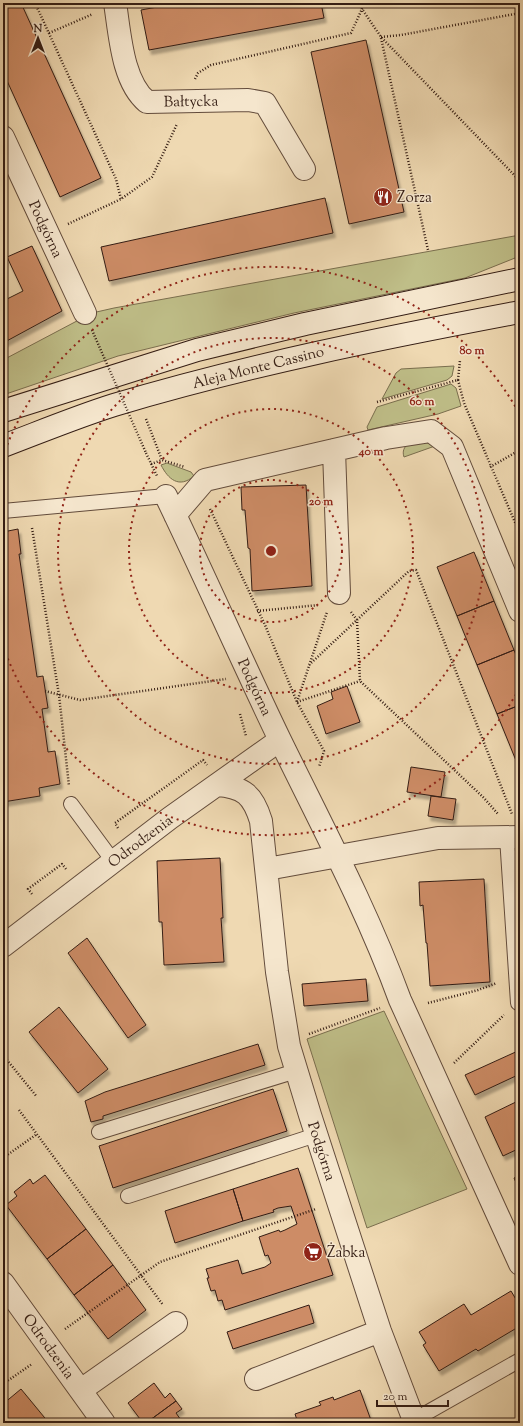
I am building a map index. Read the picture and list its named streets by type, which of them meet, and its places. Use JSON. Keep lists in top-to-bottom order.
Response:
{
  "streets": {
    "street": [
      "Bałtycka",
      "Podgórna",
      "Aleja Monte Cassino",
      "Odrodzenia"
    ]
  },
  "crossings": [
    ["Podgórna", "Odrodzenia"]
  ],
  "places": {
    "restaurant": ["Zorza"],
    "supermarket": ["Żabka"]
  },
  "scale_bar": "20 m",
  "north": "top",
  "rings": [
    "80 m",
    "60 m",
    "40 m",
    "20 m"
  ]
}
